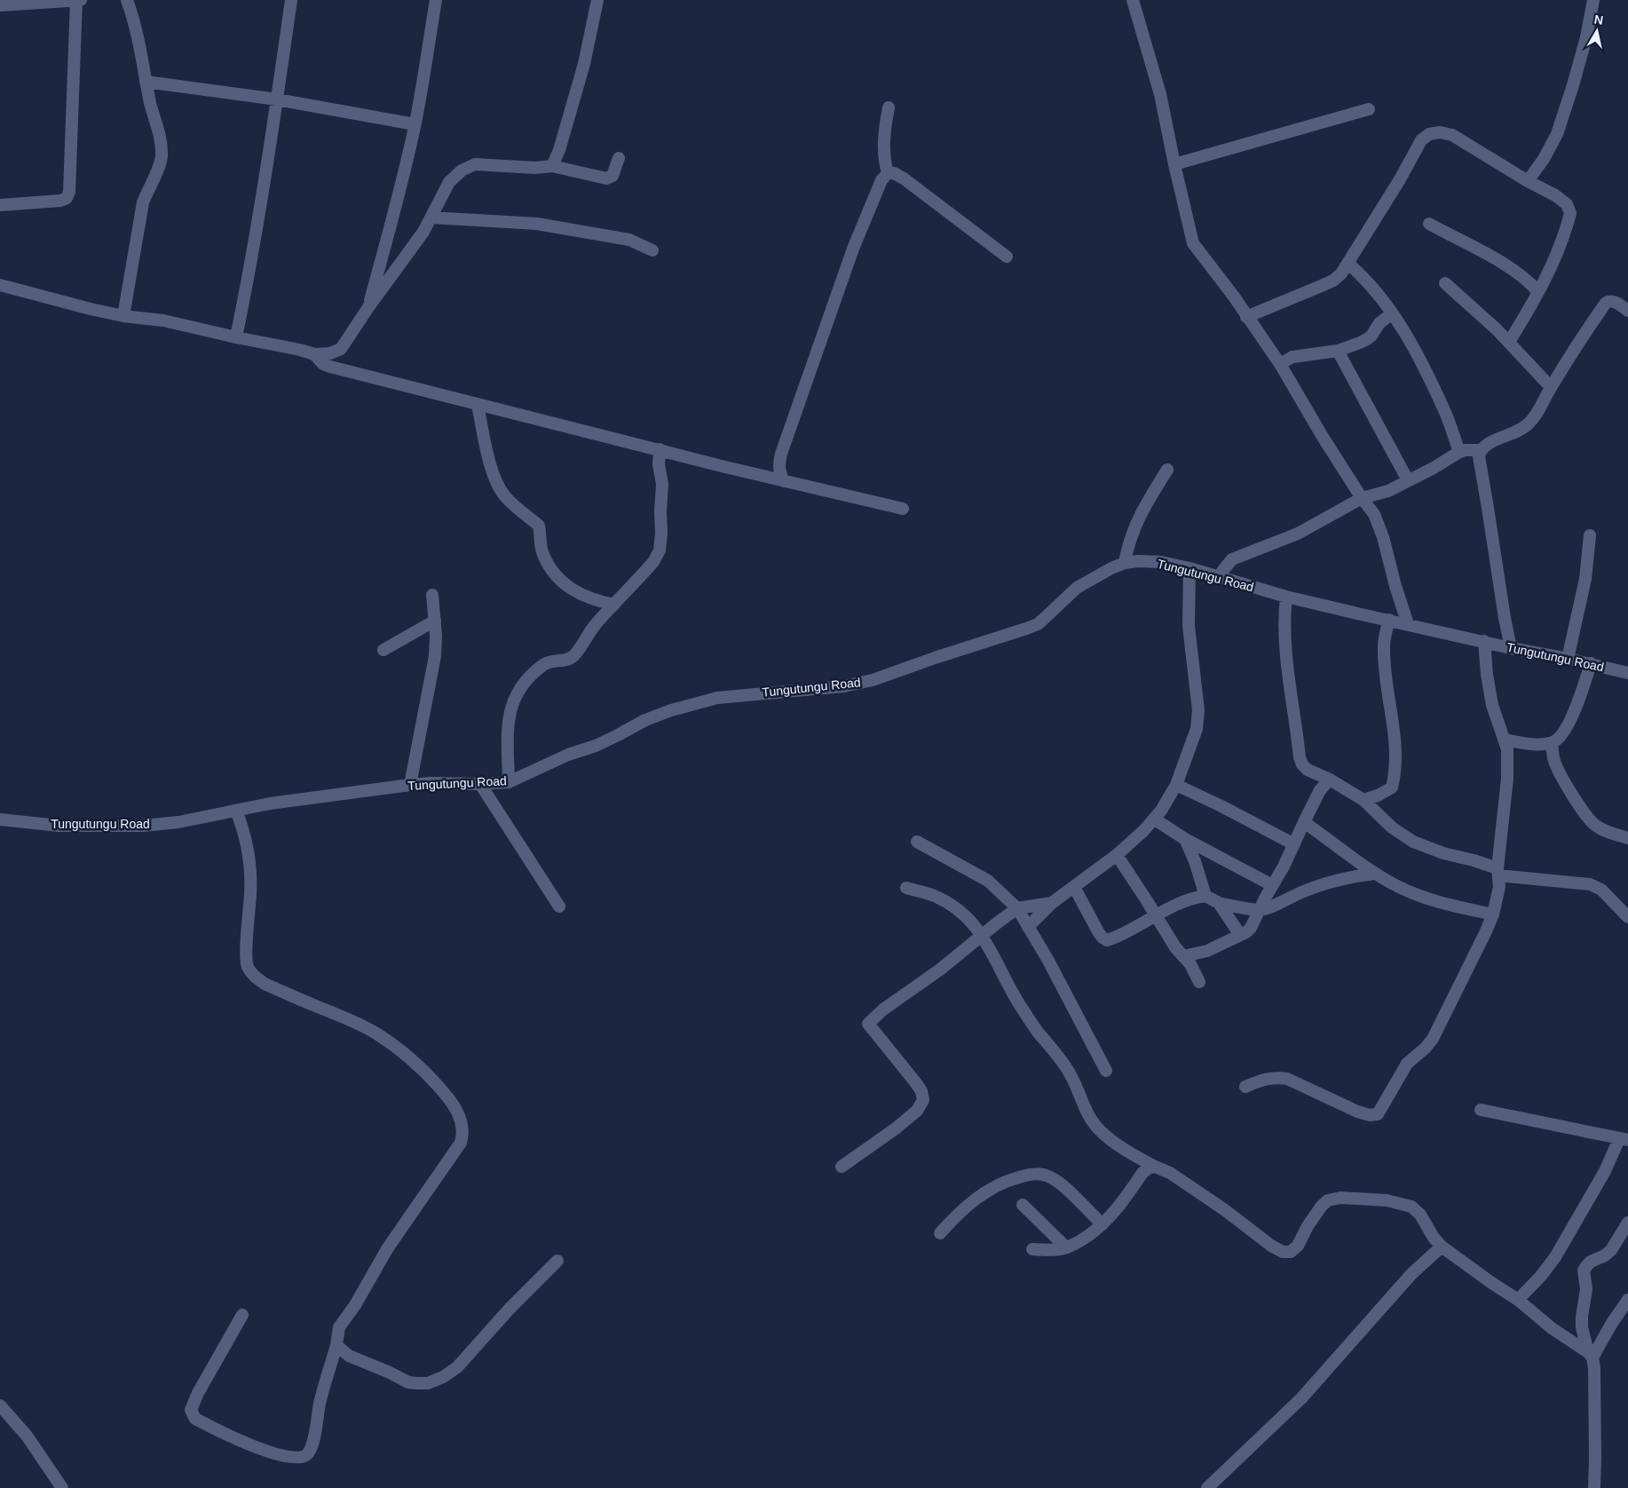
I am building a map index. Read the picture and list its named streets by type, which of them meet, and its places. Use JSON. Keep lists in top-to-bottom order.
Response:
{
  "streets": {
    "street": ["Tungutungu Road"]
  },
  "north": "top"
}
